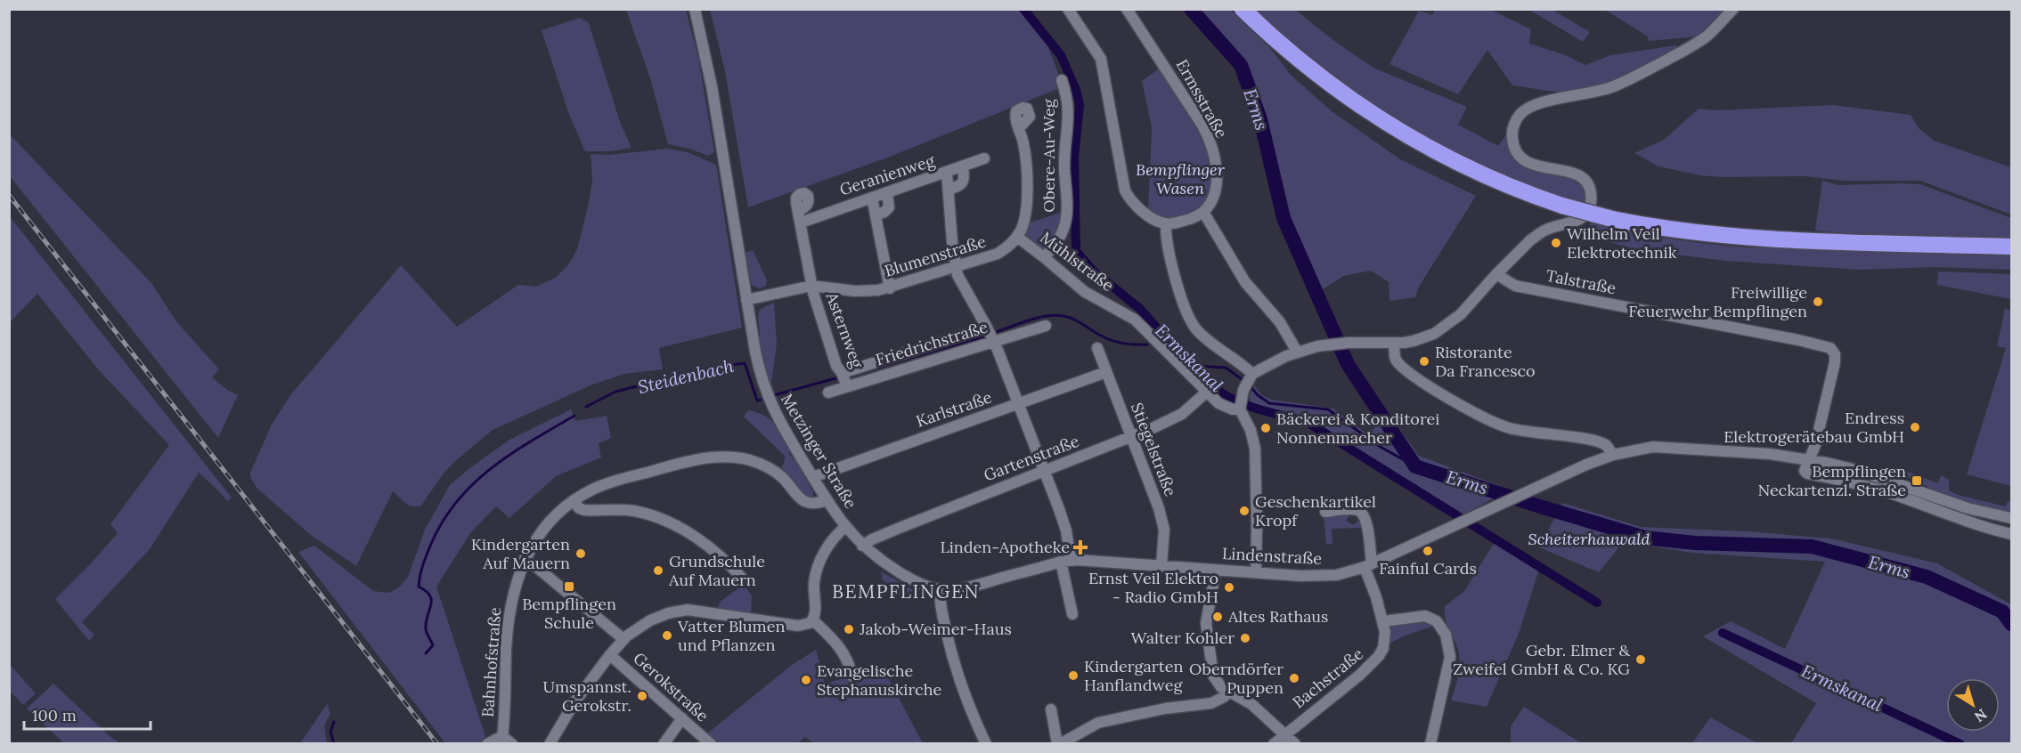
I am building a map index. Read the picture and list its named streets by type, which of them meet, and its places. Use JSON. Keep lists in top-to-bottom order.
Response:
{
  "streets": {
    "street": [
      "Ermsstraße",
      "Obere-Au-Weg",
      "Geranienweg",
      "Blumenstraße",
      "Mühlstraße",
      "Talstraße",
      "Asternweg",
      "Friedrichstraße",
      "Karlstraße",
      "Stiegelstraße",
      "Metzinger Straße",
      "Gartenstraße",
      "Lindenstraße",
      "Bahnhofstraße",
      "Bachstraße",
      "Gerokstraße"
    ]
  },
  "crossings": [
    ["Obere-Au-Weg", "Mühlstraße"],
    ["Geranienweg", "Asternweg"],
    ["Blumenstraße", "Mühlstraße"],
    ["Blumenstraße", "Asternweg"],
    ["Blumenstraße", "Metzinger Straße"],
    ["Mühlstraße", "Gartenstraße"],
    ["Talstraße", "Lindenstraße"],
    ["Asternweg", "Friedrichstraße"],
    ["Karlstraße", "Stiegelstraße"],
    ["Karlstraße", "Metzinger Straße"],
    ["Stiegelstraße", "Gartenstraße"],
    ["Stiegelstraße", "Lindenstraße"],
    ["Metzinger Straße", "Gartenstraße"],
    ["Metzinger Straße", "Lindenstraße"],
    ["Metzinger Straße", "Bahnhofstraße"],
    ["Lindenstraße", "Bachstraße"]
  ],
  "districts": ["BEMPFLINGEN"],
  "water": ["Erms", "Ermskanal", "Steidenbach"],
  "parks": ["Bempflinger Wasen", "Scheiterhauwald"],
  "places": {
    "other": [
      "Wilhelm Veil Elektrotechnik",
      "Freiwillige Feuerwehr Bempflingen",
      "Ristorante Da Francesco",
      "Endress Elektrogerätebau GmbH",
      "Bäckerei & Konditorei Nonnenmacher",
      "Geschenkartikel Kropf",
      "Fainful Cards",
      "Kindergarten Auf Mauern",
      "Grundschule Auf Mauern",
      "Ernst Veil Elektro - Radio GmbH",
      "Altes Rathaus",
      "Jakob-Weimer-Haus",
      "Vatter Blumen und Pflanzen",
      "Walter Kohler",
      "Gebr. Elmer & Zweifel GmbH & Co. KG",
      "Kindergarten Hanflandweg",
      "Oberndörfer Puppen",
      "Evangelische Stephanuskirche",
      "Umspannst. Gerokstr."
    ],
    "transit": ["Bempflingen Neckartenzl. Straße", "Bempflingen Schule"],
    "health": ["Linden-Apotheke"]
  },
  "scale_bar": "100 m",
  "north": "bottom right"
}
